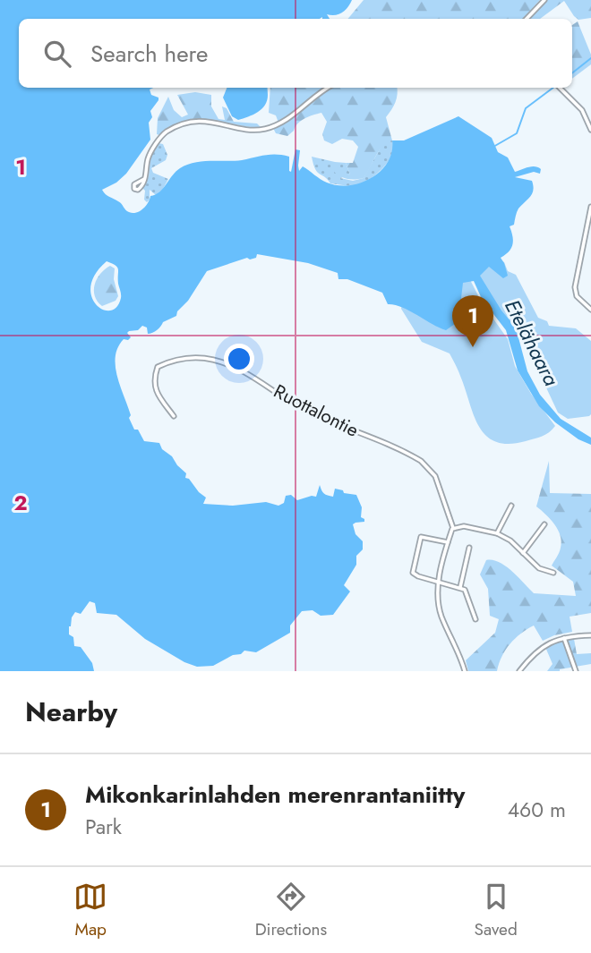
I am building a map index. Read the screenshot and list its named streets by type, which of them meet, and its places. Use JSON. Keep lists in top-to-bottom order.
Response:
{
  "streets": {
    "street": ["Ruottalontie"]
  },
  "water": ["Etelähaara"],
  "page": {
    "search": "Search here",
    "pins": "1",
    "heading": "Nearby",
    "list": [
      {
        "mark": "1",
        "name": "Mikonkarinlahden merenrantaniitty",
        "note": "Park",
        "value": "460 m"
      }
    ],
    "nav": ["Map", "Directions", "Saved"]
  },
  "grid": {
    "rows": ["1", "2"]
  }
}
